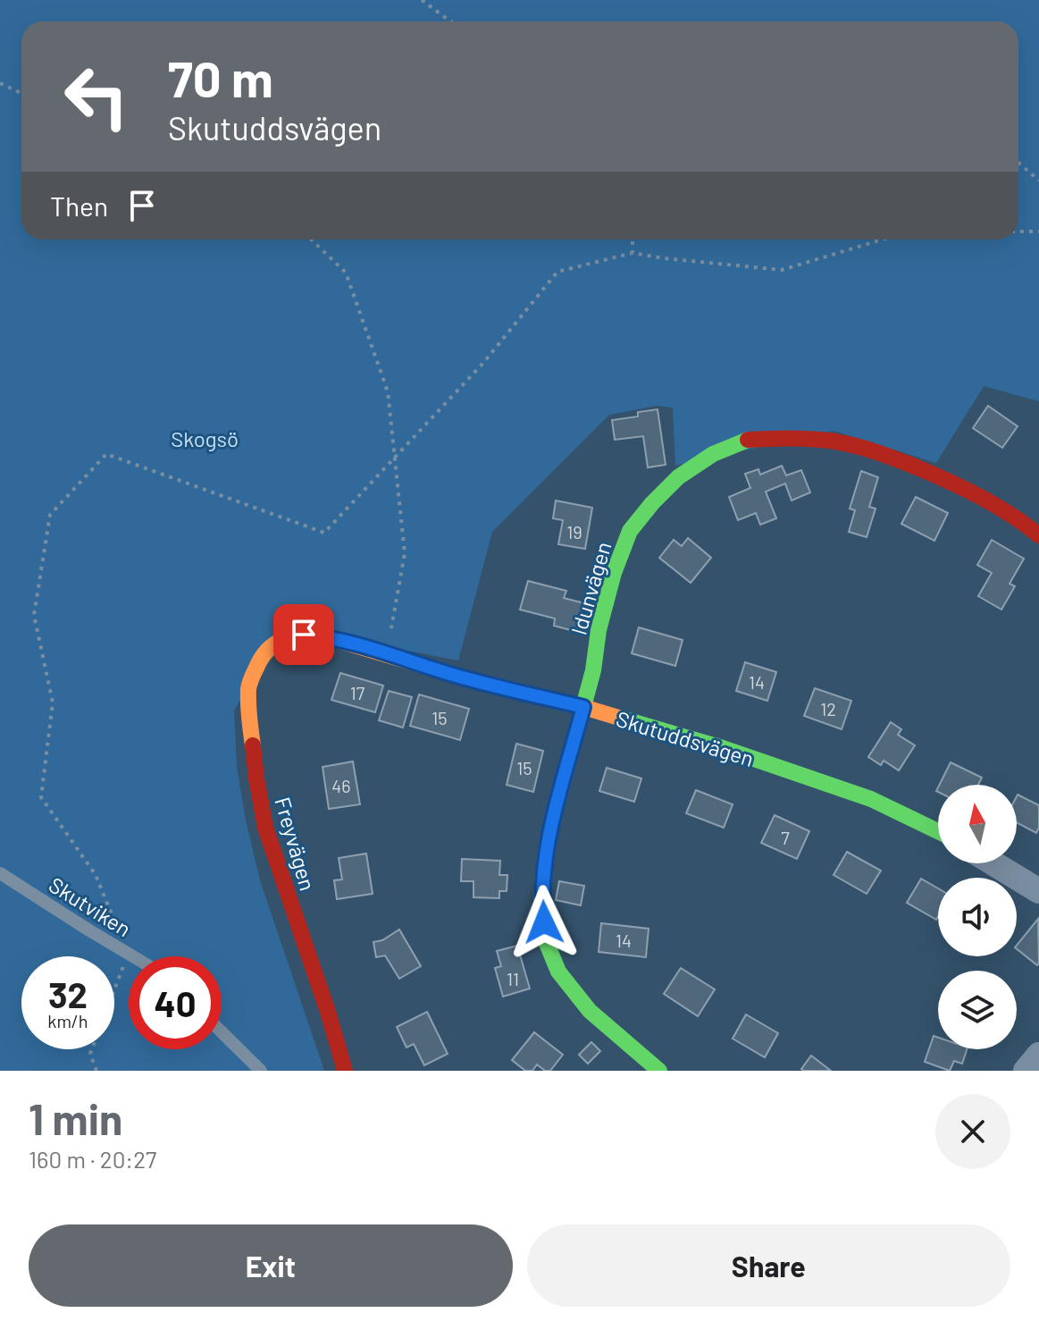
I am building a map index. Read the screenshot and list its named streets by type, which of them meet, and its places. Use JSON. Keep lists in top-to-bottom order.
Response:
{
  "streets": {
    "street": ["Idunvägen", "Skutuddsvägen", "Freyvägen"],
    "lane": ["Skutviken"]
  },
  "crossings": [
    ["Idunvägen", "Skutuddsvägen"],
    ["Skutuddsvägen", "Freyvägen"]
  ],
  "parks": ["Skogsö"],
  "house_numbers": [
    "19",
    "14",
    "17",
    "12",
    "15",
    "15",
    "46",
    "7",
    "14",
    "11"
  ],
  "north": "top",
  "page": {
    "turn": ["70 m", "Skutuddsvägen"],
    "then": "Then",
    "speed": "32 km/h",
    "limit": "40",
    "heading": ["1 min", "160 m · 20:27"],
    "buttons": ["Exit", "Share"]
  }
}
